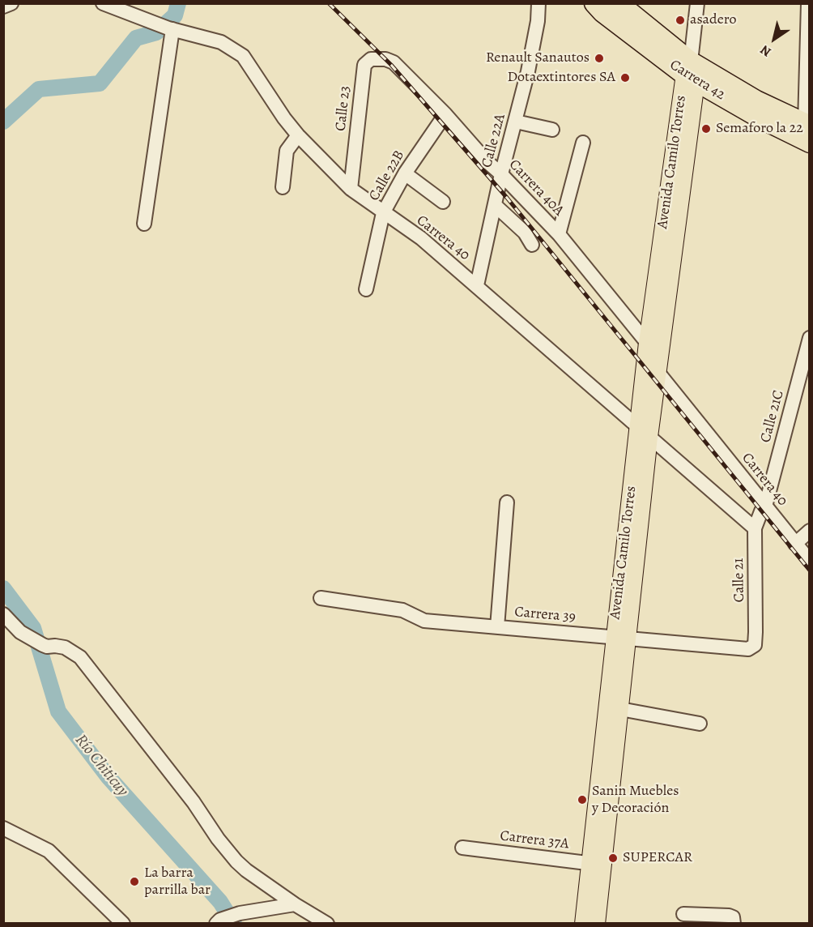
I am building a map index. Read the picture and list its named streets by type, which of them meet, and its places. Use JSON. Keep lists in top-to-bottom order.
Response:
{
  "streets": {
    "highway": ["Carrera 42"],
    "main road": ["Avenida Camilo Torres"],
    "street": [
      "Calle 23",
      "Calle 22A",
      "Calle 22B",
      "Carrera 40A",
      "Carrera 40",
      "Calle 21C",
      "Calle 21",
      "Carrera 39",
      "Carrera 37A"
    ]
  },
  "crossings": [
    ["Carrera 42", "Avenida Camilo Torres"],
    ["Calle 23", "Carrera 40A"],
    ["Calle 23", "Carrera 40"],
    ["Calle 22A", "Carrera 40A"],
    ["Calle 22A", "Carrera 40"],
    ["Avenida Camilo Torres", "Carrera 40A"],
    ["Avenida Camilo Torres", "Carrera 40"],
    ["Avenida Camilo Torres", "Carrera 39"],
    ["Avenida Camilo Torres", "Carrera 37A"],
    ["Calle 22B", "Carrera 40A"],
    ["Calle 22B", "Carrera 40"],
    ["Carrera 40", "Calle 21C"],
    ["Carrera 40", "Calle 21"],
    ["Calle 21C", "Calle 21"],
    ["Calle 21", "Carrera 39"]
  ],
  "water": ["Río Chiticuy"],
  "places": [
    "asadero",
    "Renault Sanautos",
    "Dotaextintores SA",
    "Semaforo la 22",
    "Sanin Muebles y Decoración",
    "SUPERCAR",
    "La barra parrilla bar"
  ],
  "north": "bottom left"
}
